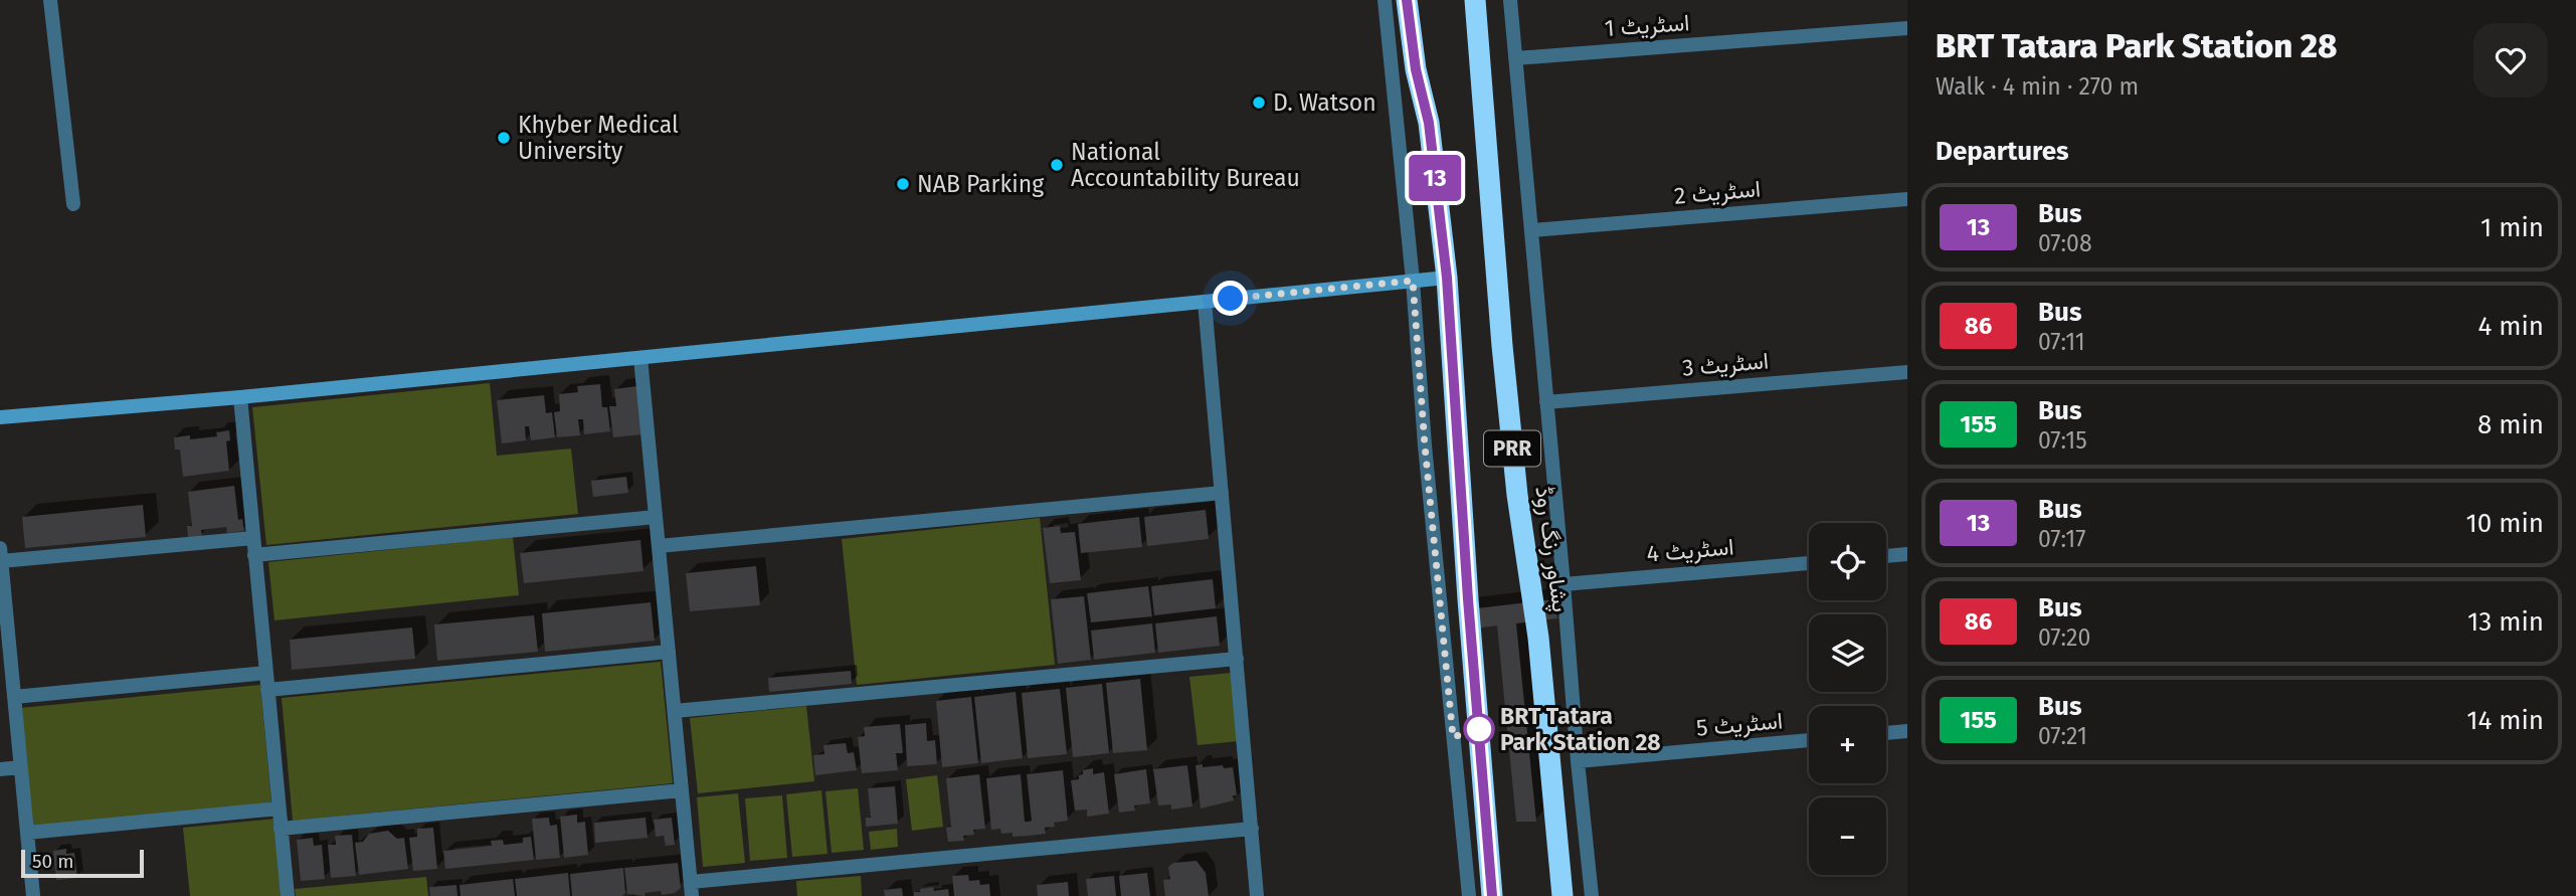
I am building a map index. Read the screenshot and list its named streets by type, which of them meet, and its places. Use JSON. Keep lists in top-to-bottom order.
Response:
{
  "streets": {
    "highway": ["PRR", "پشاور رنگ روڈ"],
    "street": [
      "اسٹریٹ 1",
      "اسٹریٹ 2",
      "اسٹریٹ 3",
      "اسٹریٹ 4",
      "اسٹریٹ 5"
    ]
  },
  "places": [
    "D. Watson",
    "Khyber Medical University",
    "National Accountability Bureau",
    "NAB Parking",
    "BRT Tatara Park Station 28"
  ],
  "lines": ["bus line 13"],
  "scale_bar": "50 m",
  "page": {
    "on_map": "13",
    "heading": [
      ["BRT Tatara Park Station 28", "Walk · 4 min · 270 m"],
      "Departures"
    ],
    "list": [
      {
        "mark": "13",
        "name": "Bus",
        "note": "07:08",
        "value": "1 min"
      },
      {
        "mark": "86",
        "name": "Bus",
        "note": "07:11",
        "value": "4 min"
      },
      {
        "mark": "155",
        "name": "Bus",
        "note": "07:15",
        "value": "8 min"
      },
      {
        "mark": "13",
        "name": "Bus",
        "note": "07:17",
        "value": "10 min"
      },
      {
        "mark": "86",
        "name": "Bus",
        "note": "07:20",
        "value": "13 min"
      },
      {
        "mark": "155",
        "name": "Bus",
        "note": "07:21",
        "value": "14 min"
      }
    ],
    "map_buttons": ["+", "−"],
    "scale": "50 m"
  }
}
